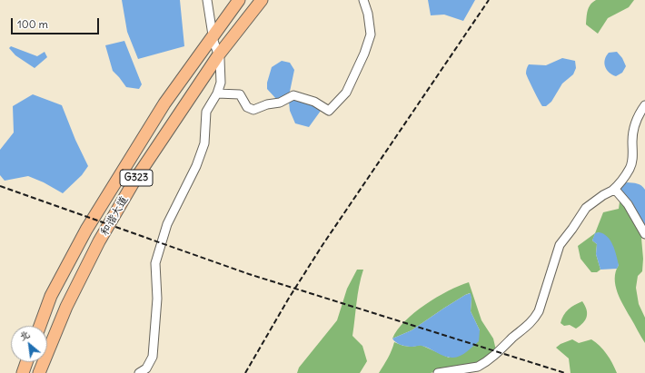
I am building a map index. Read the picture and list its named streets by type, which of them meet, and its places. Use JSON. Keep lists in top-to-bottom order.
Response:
{
  "streets": {
    "highway": ["G323", "和谐大道"]
  },
  "scale_bar": "100 m",
  "north": "top left"
}
